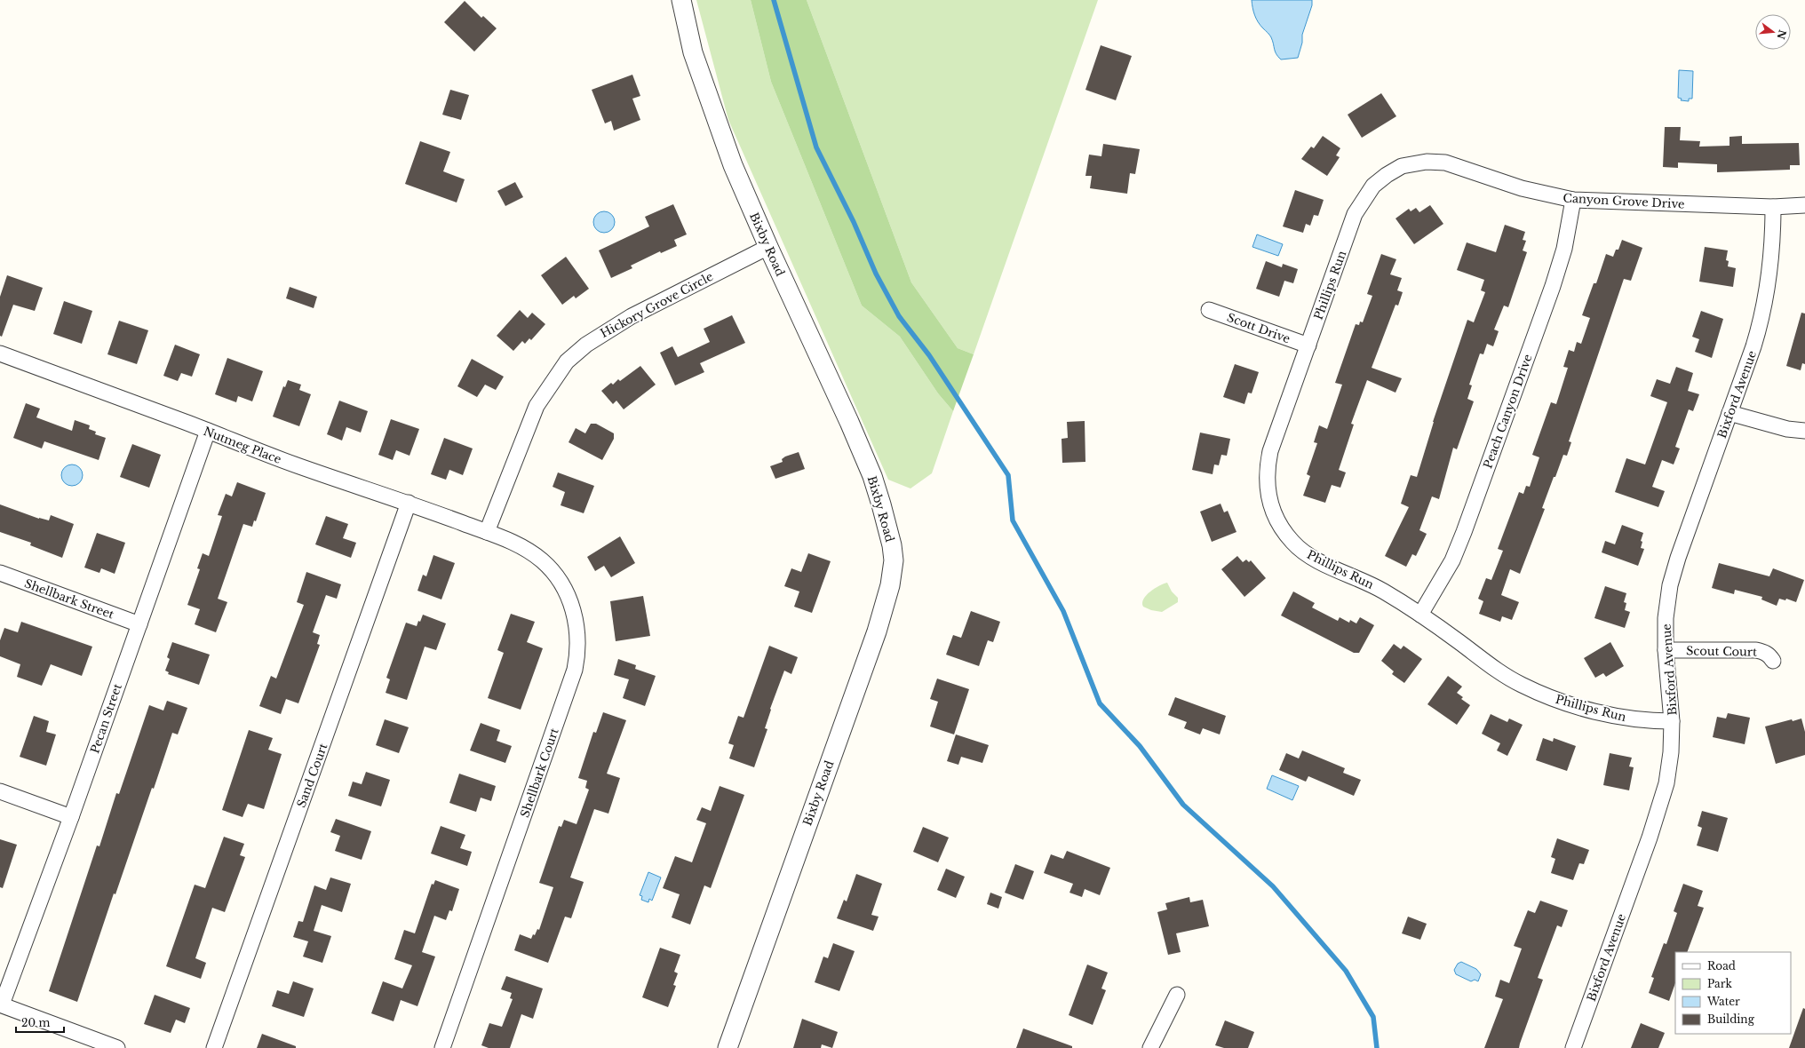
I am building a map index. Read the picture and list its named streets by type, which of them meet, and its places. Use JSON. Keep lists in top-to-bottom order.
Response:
{
  "streets": {
    "street": [
      "Canyon Grove Drive",
      "Bixby Road",
      "Phillips Run",
      "Hickory Grove Circle",
      "Scott Drive",
      "Bixford Avenue",
      "Peach Canyon Drive",
      "Nutmeg Place",
      "Shellbark Street",
      "Scout Court",
      "Pecan Street",
      "Shellbark Court",
      "Sand Court"
    ]
  },
  "crossings": [
    ["Canyon Grove Drive", "Phillips Run"],
    ["Canyon Grove Drive", "Bixford Avenue"],
    ["Canyon Grove Drive", "Peach Canyon Drive"],
    ["Bixby Road", "Hickory Grove Circle"],
    ["Phillips Run", "Scott Drive"],
    ["Phillips Run", "Bixford Avenue"],
    ["Phillips Run", "Peach Canyon Drive"],
    ["Hickory Grove Circle", "Nutmeg Place"],
    ["Hickory Grove Circle", "Shellbark Court"],
    ["Bixford Avenue", "Scout Court"],
    ["Nutmeg Place", "Pecan Street"],
    ["Nutmeg Place", "Shellbark Court"],
    ["Nutmeg Place", "Sand Court"],
    ["Shellbark Street", "Pecan Street"]
  ],
  "legend": [
    "Road",
    "Park",
    "Water",
    "Building"
  ],
  "scale_bar": "20 m",
  "north": "right"
}
